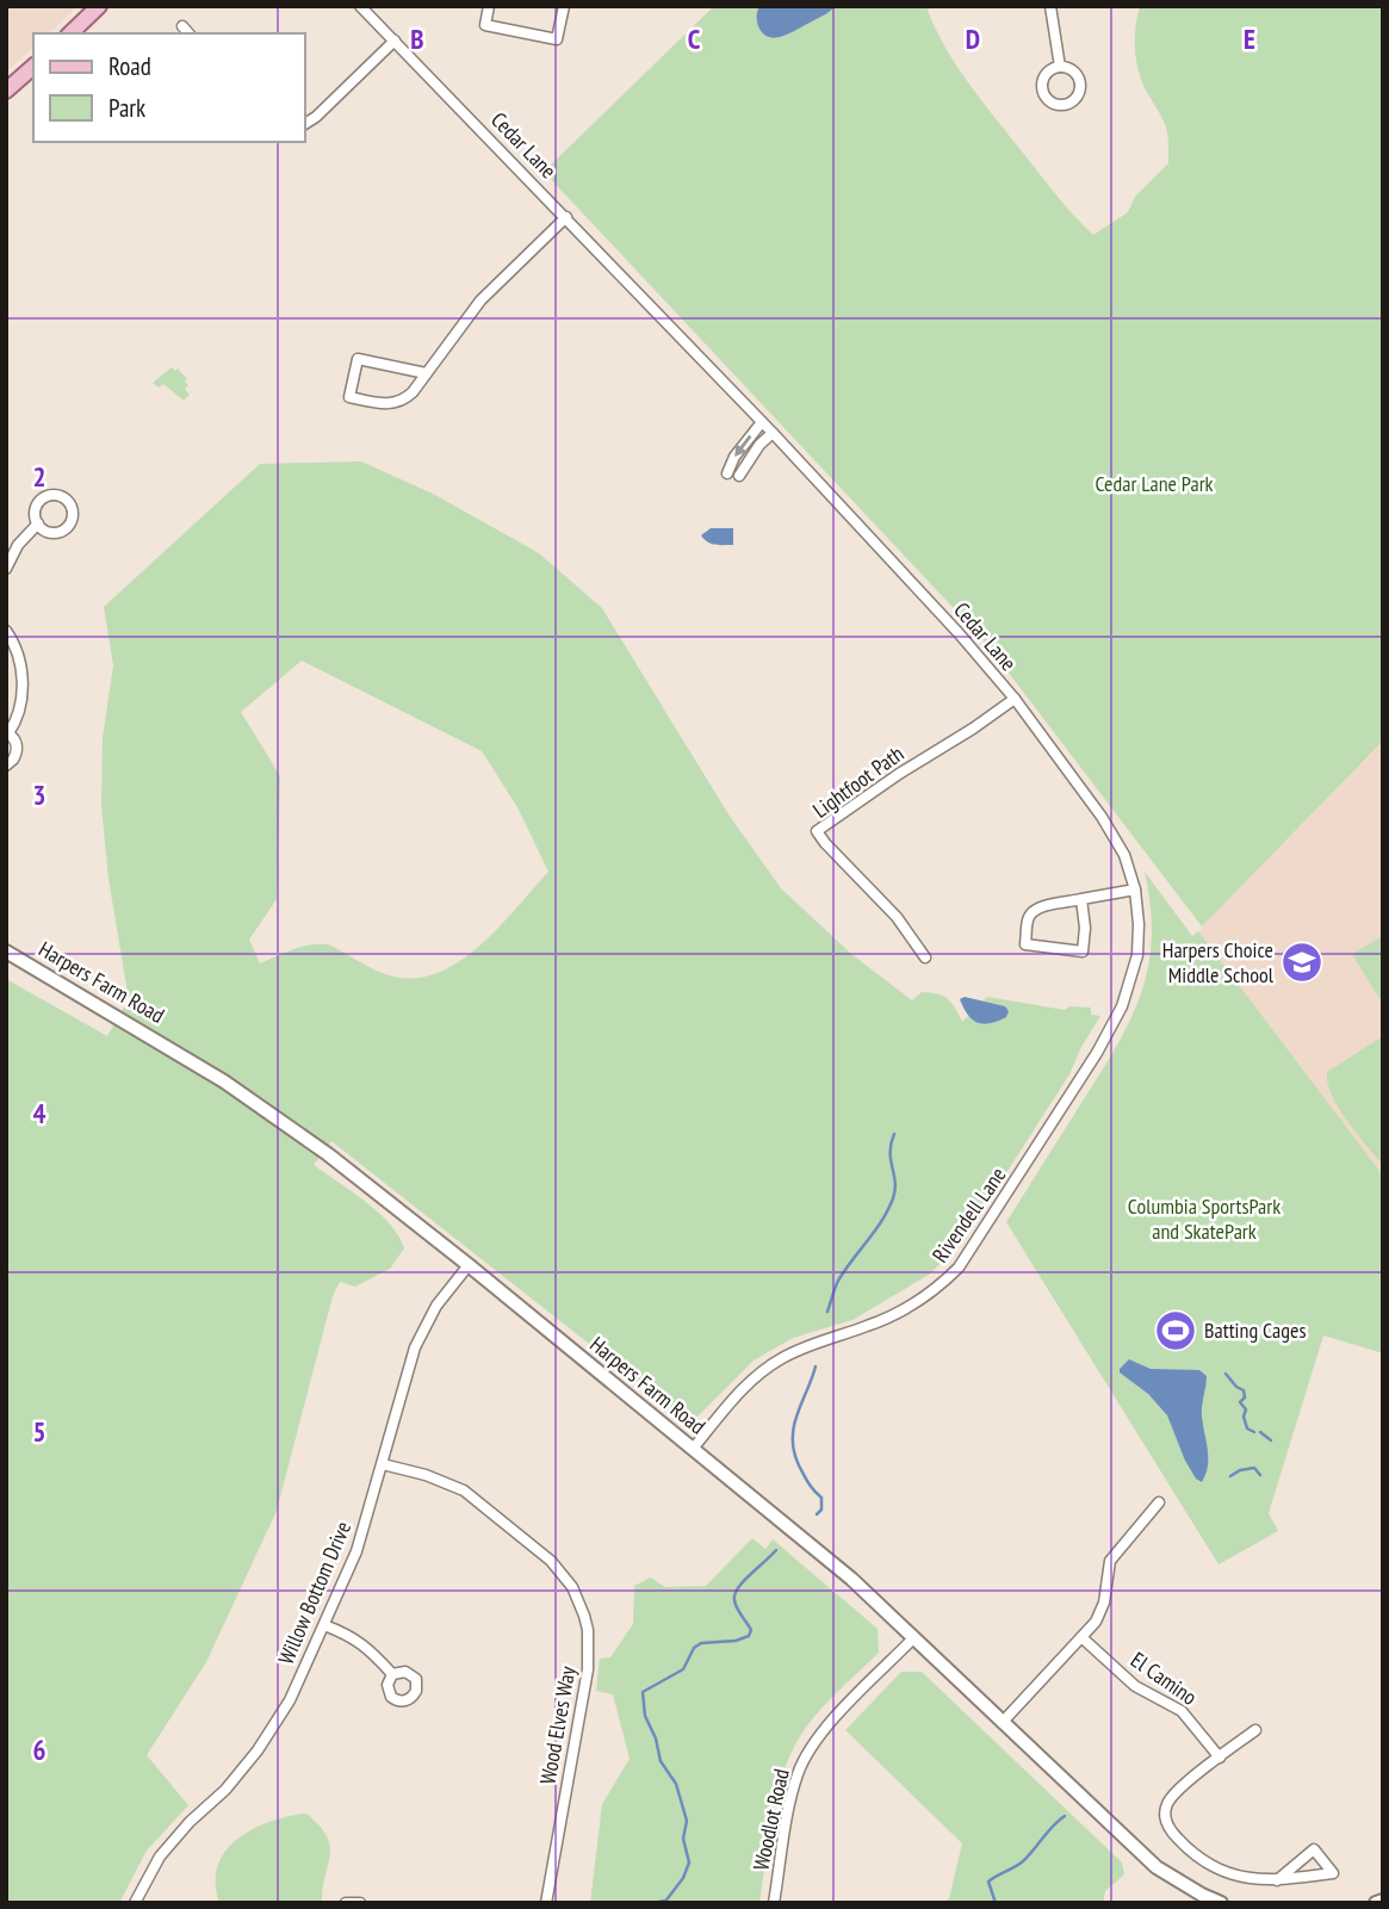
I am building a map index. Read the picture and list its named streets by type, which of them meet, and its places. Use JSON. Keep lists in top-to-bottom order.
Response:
{
  "streets": {
    "main road": ["Harpers Farm Road"],
    "street": [
      "Cedar Lane",
      "Lightfoot Path",
      "Rivendell Lane",
      "Willow Bottom Drive",
      "El Camino",
      "Wood Elves Way",
      "Woodlot Road"
    ]
  },
  "crossings": [
    ["Cedar Lane", "Lightfoot Path"],
    ["Cedar Lane", "Rivendell Lane"],
    ["Harpers Farm Road", "Rivendell Lane"],
    ["Harpers Farm Road", "Willow Bottom Drive"],
    ["Harpers Farm Road", "Woodlot Road"],
    ["Willow Bottom Drive", "Wood Elves Way"]
  ],
  "parks": ["Cedar Lane Park", "Columbia SportsPark and SkatePark"],
  "places": {
    "school or university": ["Harpers Choice Middle School"],
    "sports": ["Batting Cages"]
  },
  "legend": ["Road", "Park"],
  "grid": {
    "columns": [
      "B",
      "C",
      "D",
      "E"
    ],
    "rows": [
      "2",
      "3",
      "4",
      "5",
      "6"
    ]
  }
}
